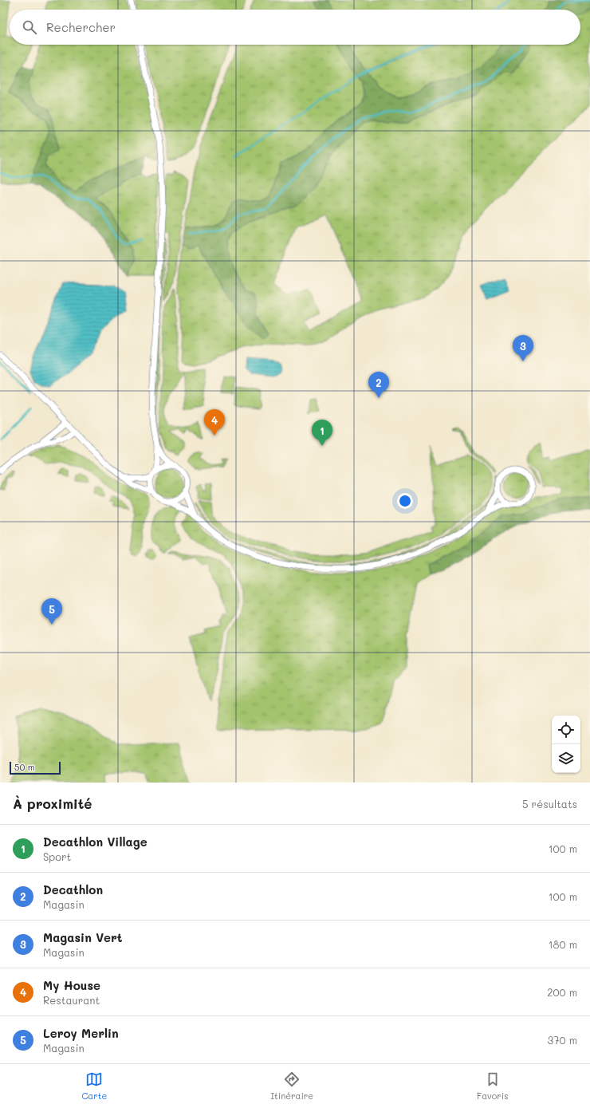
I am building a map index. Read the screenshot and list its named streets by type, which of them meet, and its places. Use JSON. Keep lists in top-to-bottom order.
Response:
{
  "scale_bar": "50 m",
  "page": {
    "search": "Rechercher",
    "pins": [
      "3",
      "2",
      "4",
      "1",
      "5"
    ],
    "scale": "50 m",
    "heading": ["À proximité", "5 résultats"],
    "list": [
      {
        "mark": "1",
        "name": "Decathlon Village",
        "note": "Sport",
        "value": "100 m"
      },
      {
        "mark": "2",
        "name": "Decathlon",
        "note": "Magasin",
        "value": "100 m"
      },
      {
        "mark": "3",
        "name": "Magasin Vert",
        "note": "Magasin",
        "value": "180 m"
      },
      {
        "mark": "4",
        "name": "My House",
        "note": "Restaurant",
        "value": "200 m"
      },
      {
        "mark": "5",
        "name": "Leroy Merlin",
        "note": "Magasin",
        "value": "370 m"
      }
    ],
    "nav": ["Carte", "Itinéraire", "Favoris"]
  }
}
